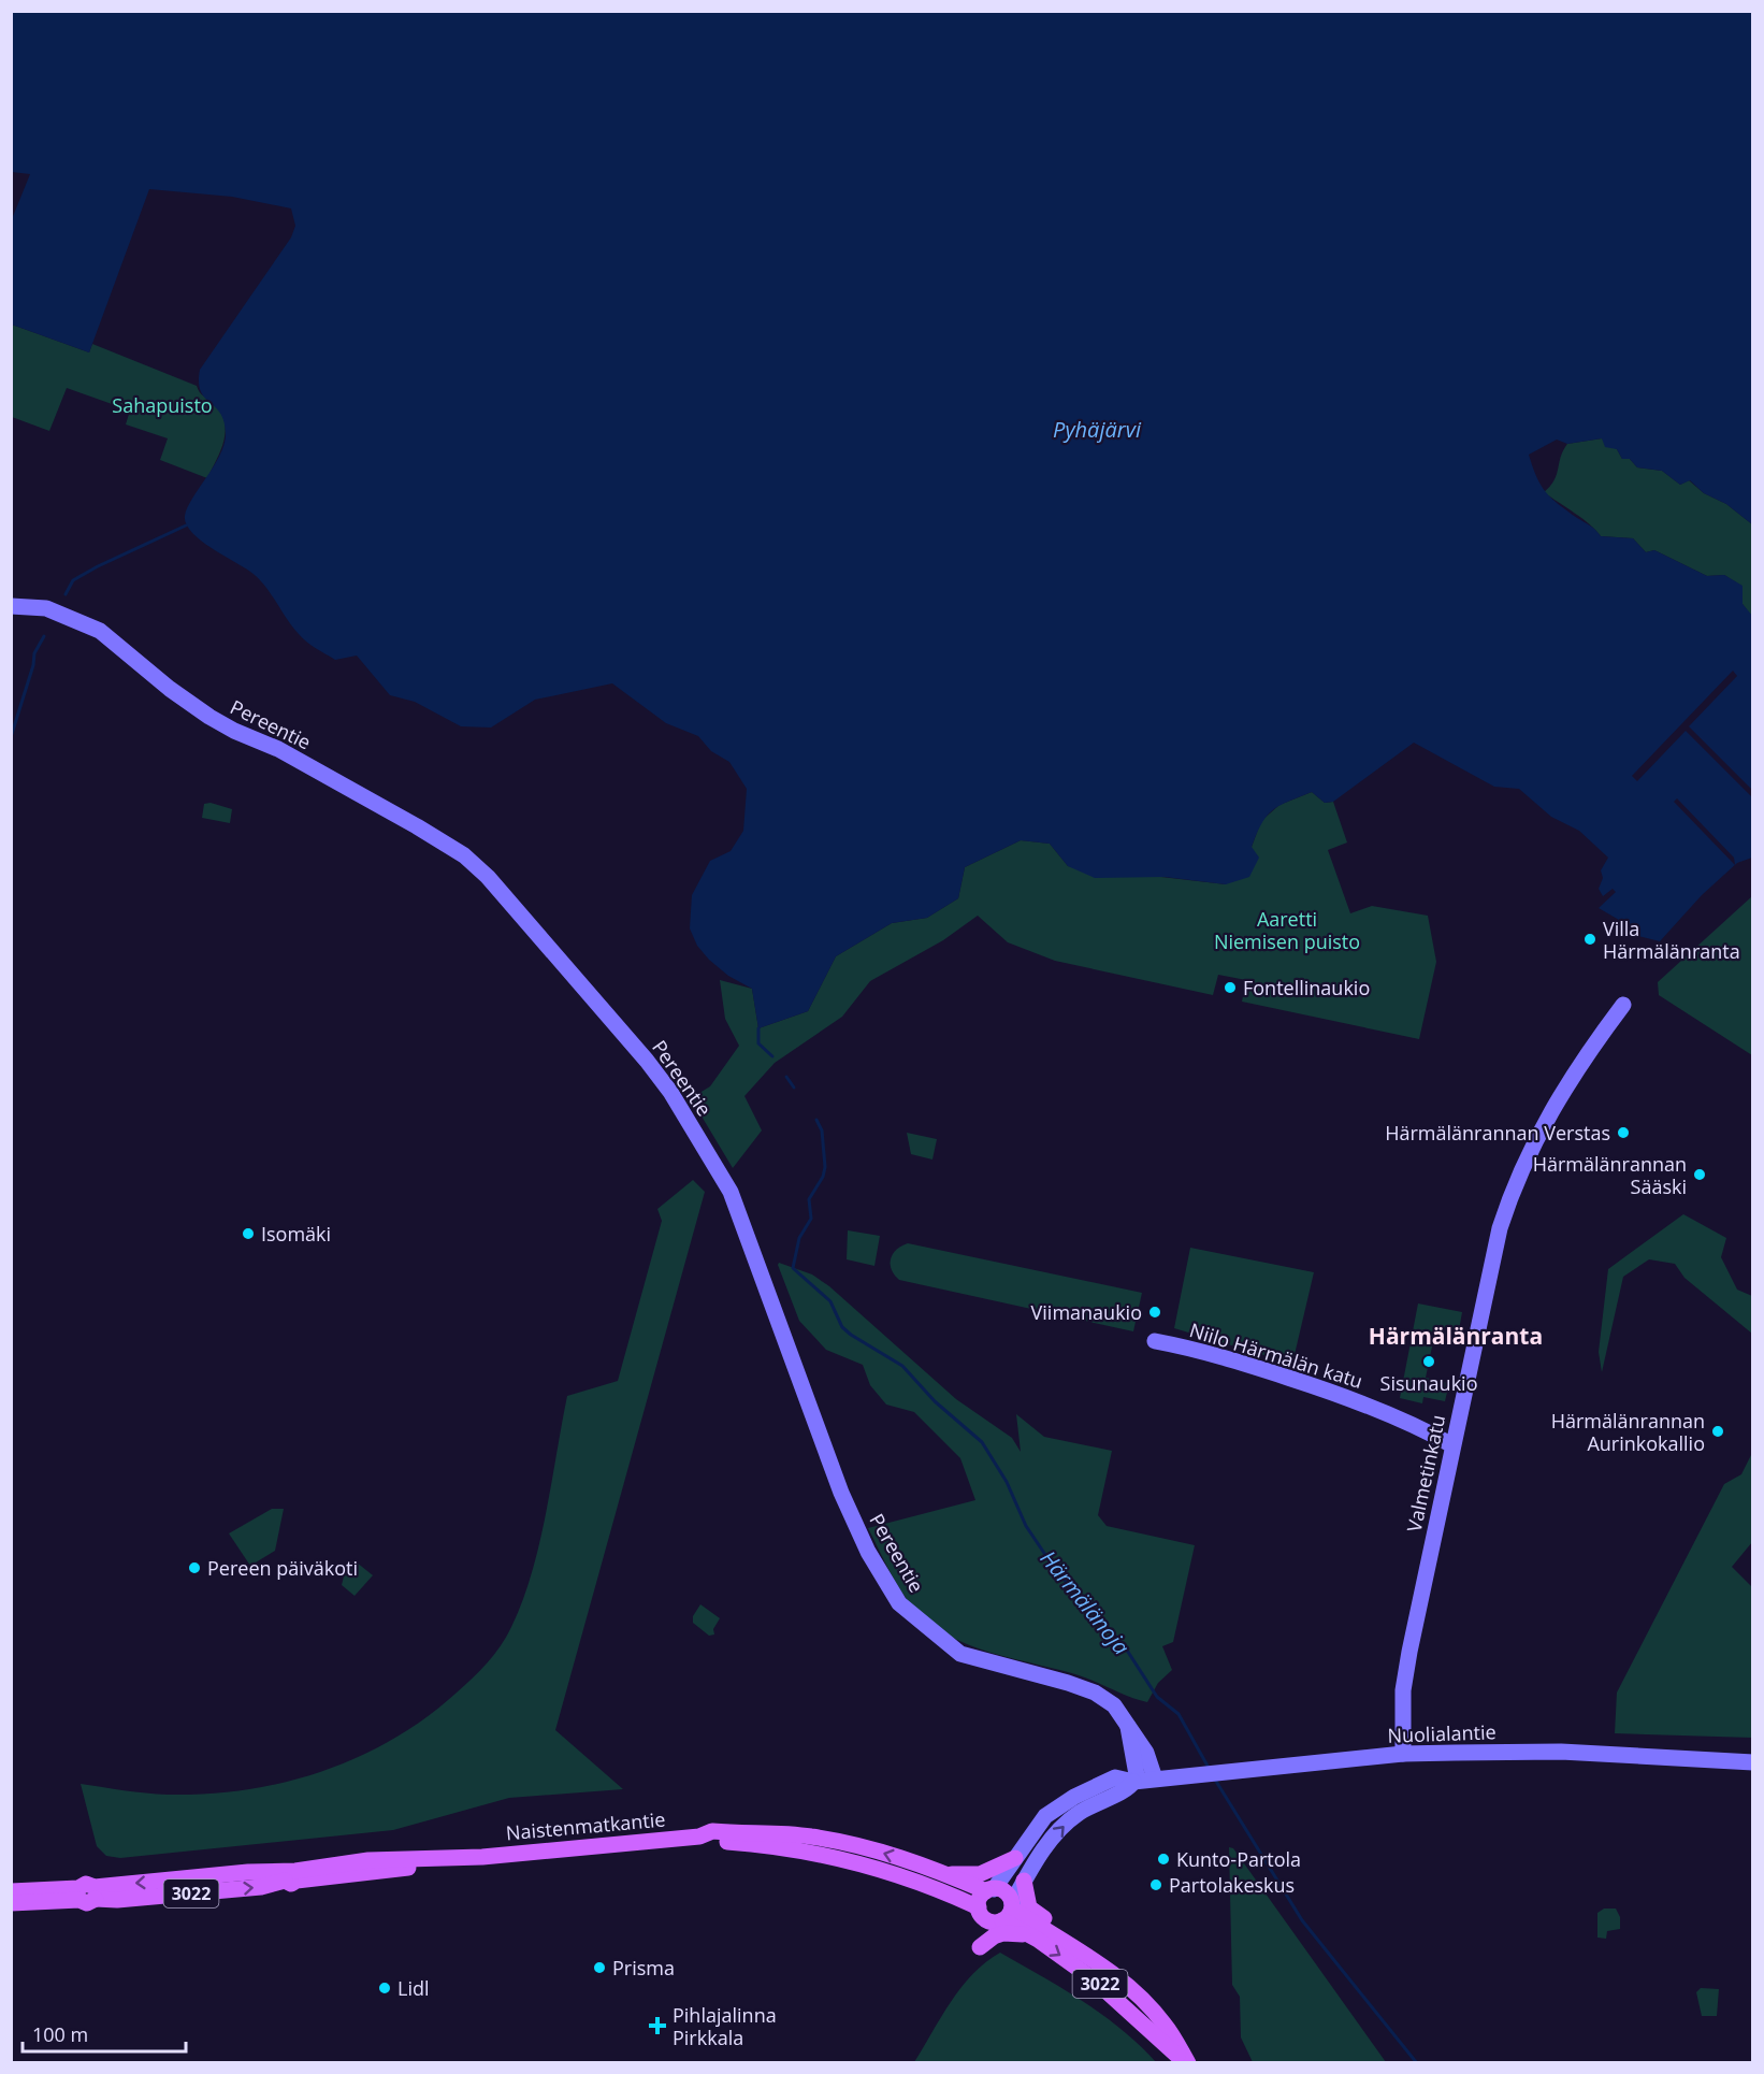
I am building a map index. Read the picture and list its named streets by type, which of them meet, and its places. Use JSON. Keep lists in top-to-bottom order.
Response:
{
  "streets": {
    "main road": ["Naistenmatkantie", "3022"],
    "street": [
      "Pereentie",
      "Niilo Härmälän katu",
      "Valmetinkatu",
      "Nuolialantie"
    ]
  },
  "crossings": [
    ["Pereentie", "Nuolialantie"],
    ["Niilo Härmälän katu", "Valmetinkatu"],
    ["Valmetinkatu", "Nuolialantie"],
    ["Nuolialantie", "Naistenmatkantie"],
    ["Nuolialantie", "3022"],
    ["Naistenmatkantie", "3022"]
  ],
  "districts": ["Härmälänranta"],
  "water": ["Pyhäjärvi", "Härmälänoja"],
  "parks": ["Sahapuisto", "Aaretti Niemisen puisto"],
  "places": {
    "other": [
      "Villa Härmälänranta",
      "Fontellinaukio",
      "Härmälänrannan Verstas",
      "Härmälänrannan Sääski",
      "Isomäki",
      "Viimanaukio",
      "Sisunaukio",
      "Härmälänrannan Aurinkokallio",
      "Pereen päiväkoti",
      "Kunto-Partola",
      "Partolakeskus",
      "Prisma",
      "Lidl"
    ],
    "health": ["Pihlajalinna Pirkkala"]
  },
  "scale_bar": "100 m"
}
